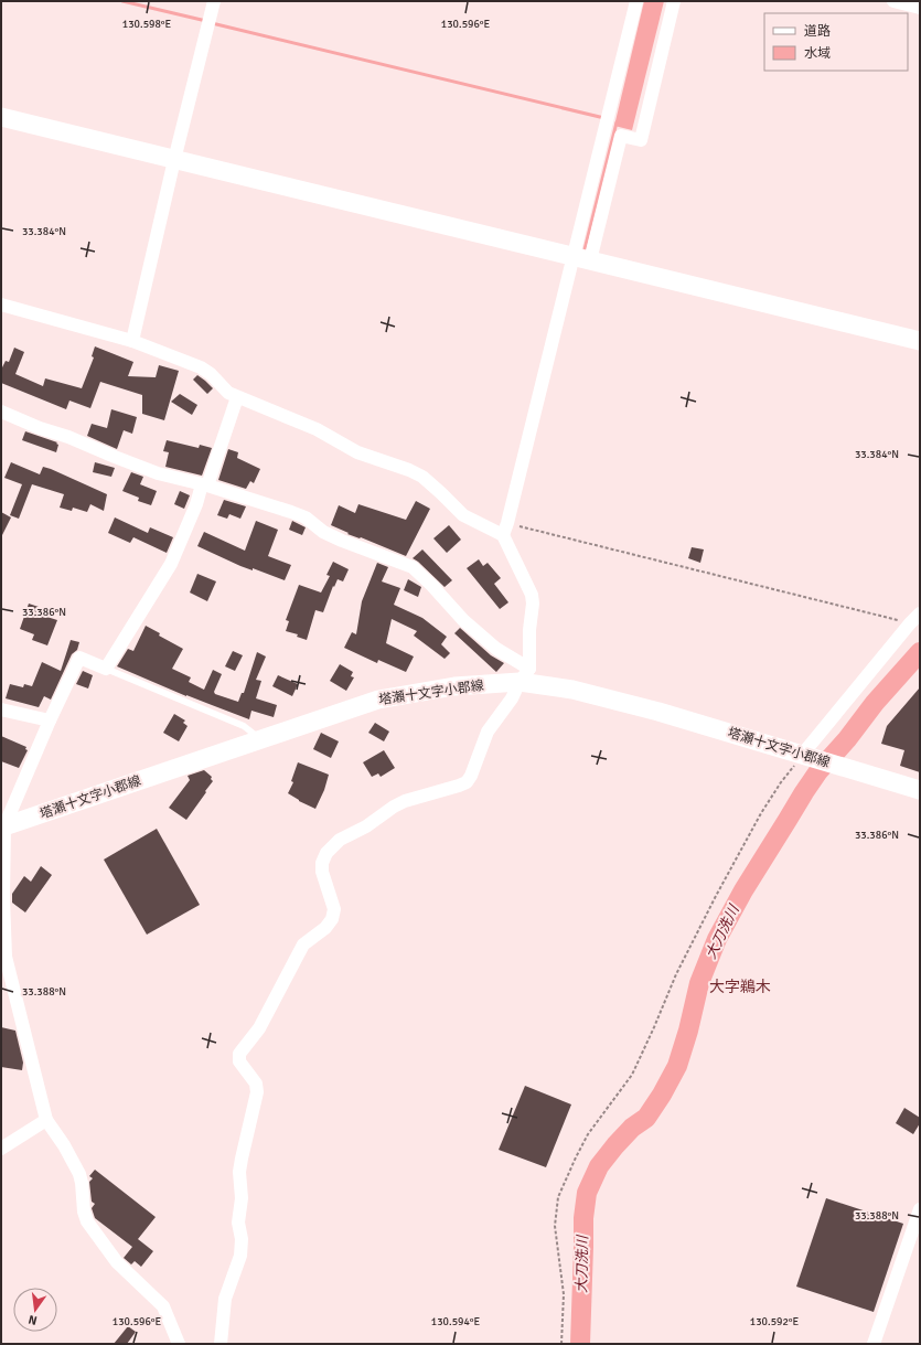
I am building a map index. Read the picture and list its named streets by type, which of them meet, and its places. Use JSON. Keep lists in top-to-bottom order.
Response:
{
  "streets": {
    "main road": ["塔瀬十文字小郡線"]
  },
  "districts": ["大字鵜木"],
  "water": ["大刀洗川"],
  "legend": ["道路", "水域"],
  "north": "bottom",
  "coordinates": [
    "130.598°E",
    "130.596°E",
    "33.384°N",
    "33.386°N",
    "33.388°N",
    "130.594°E",
    "130.592°E"
  ]
}
